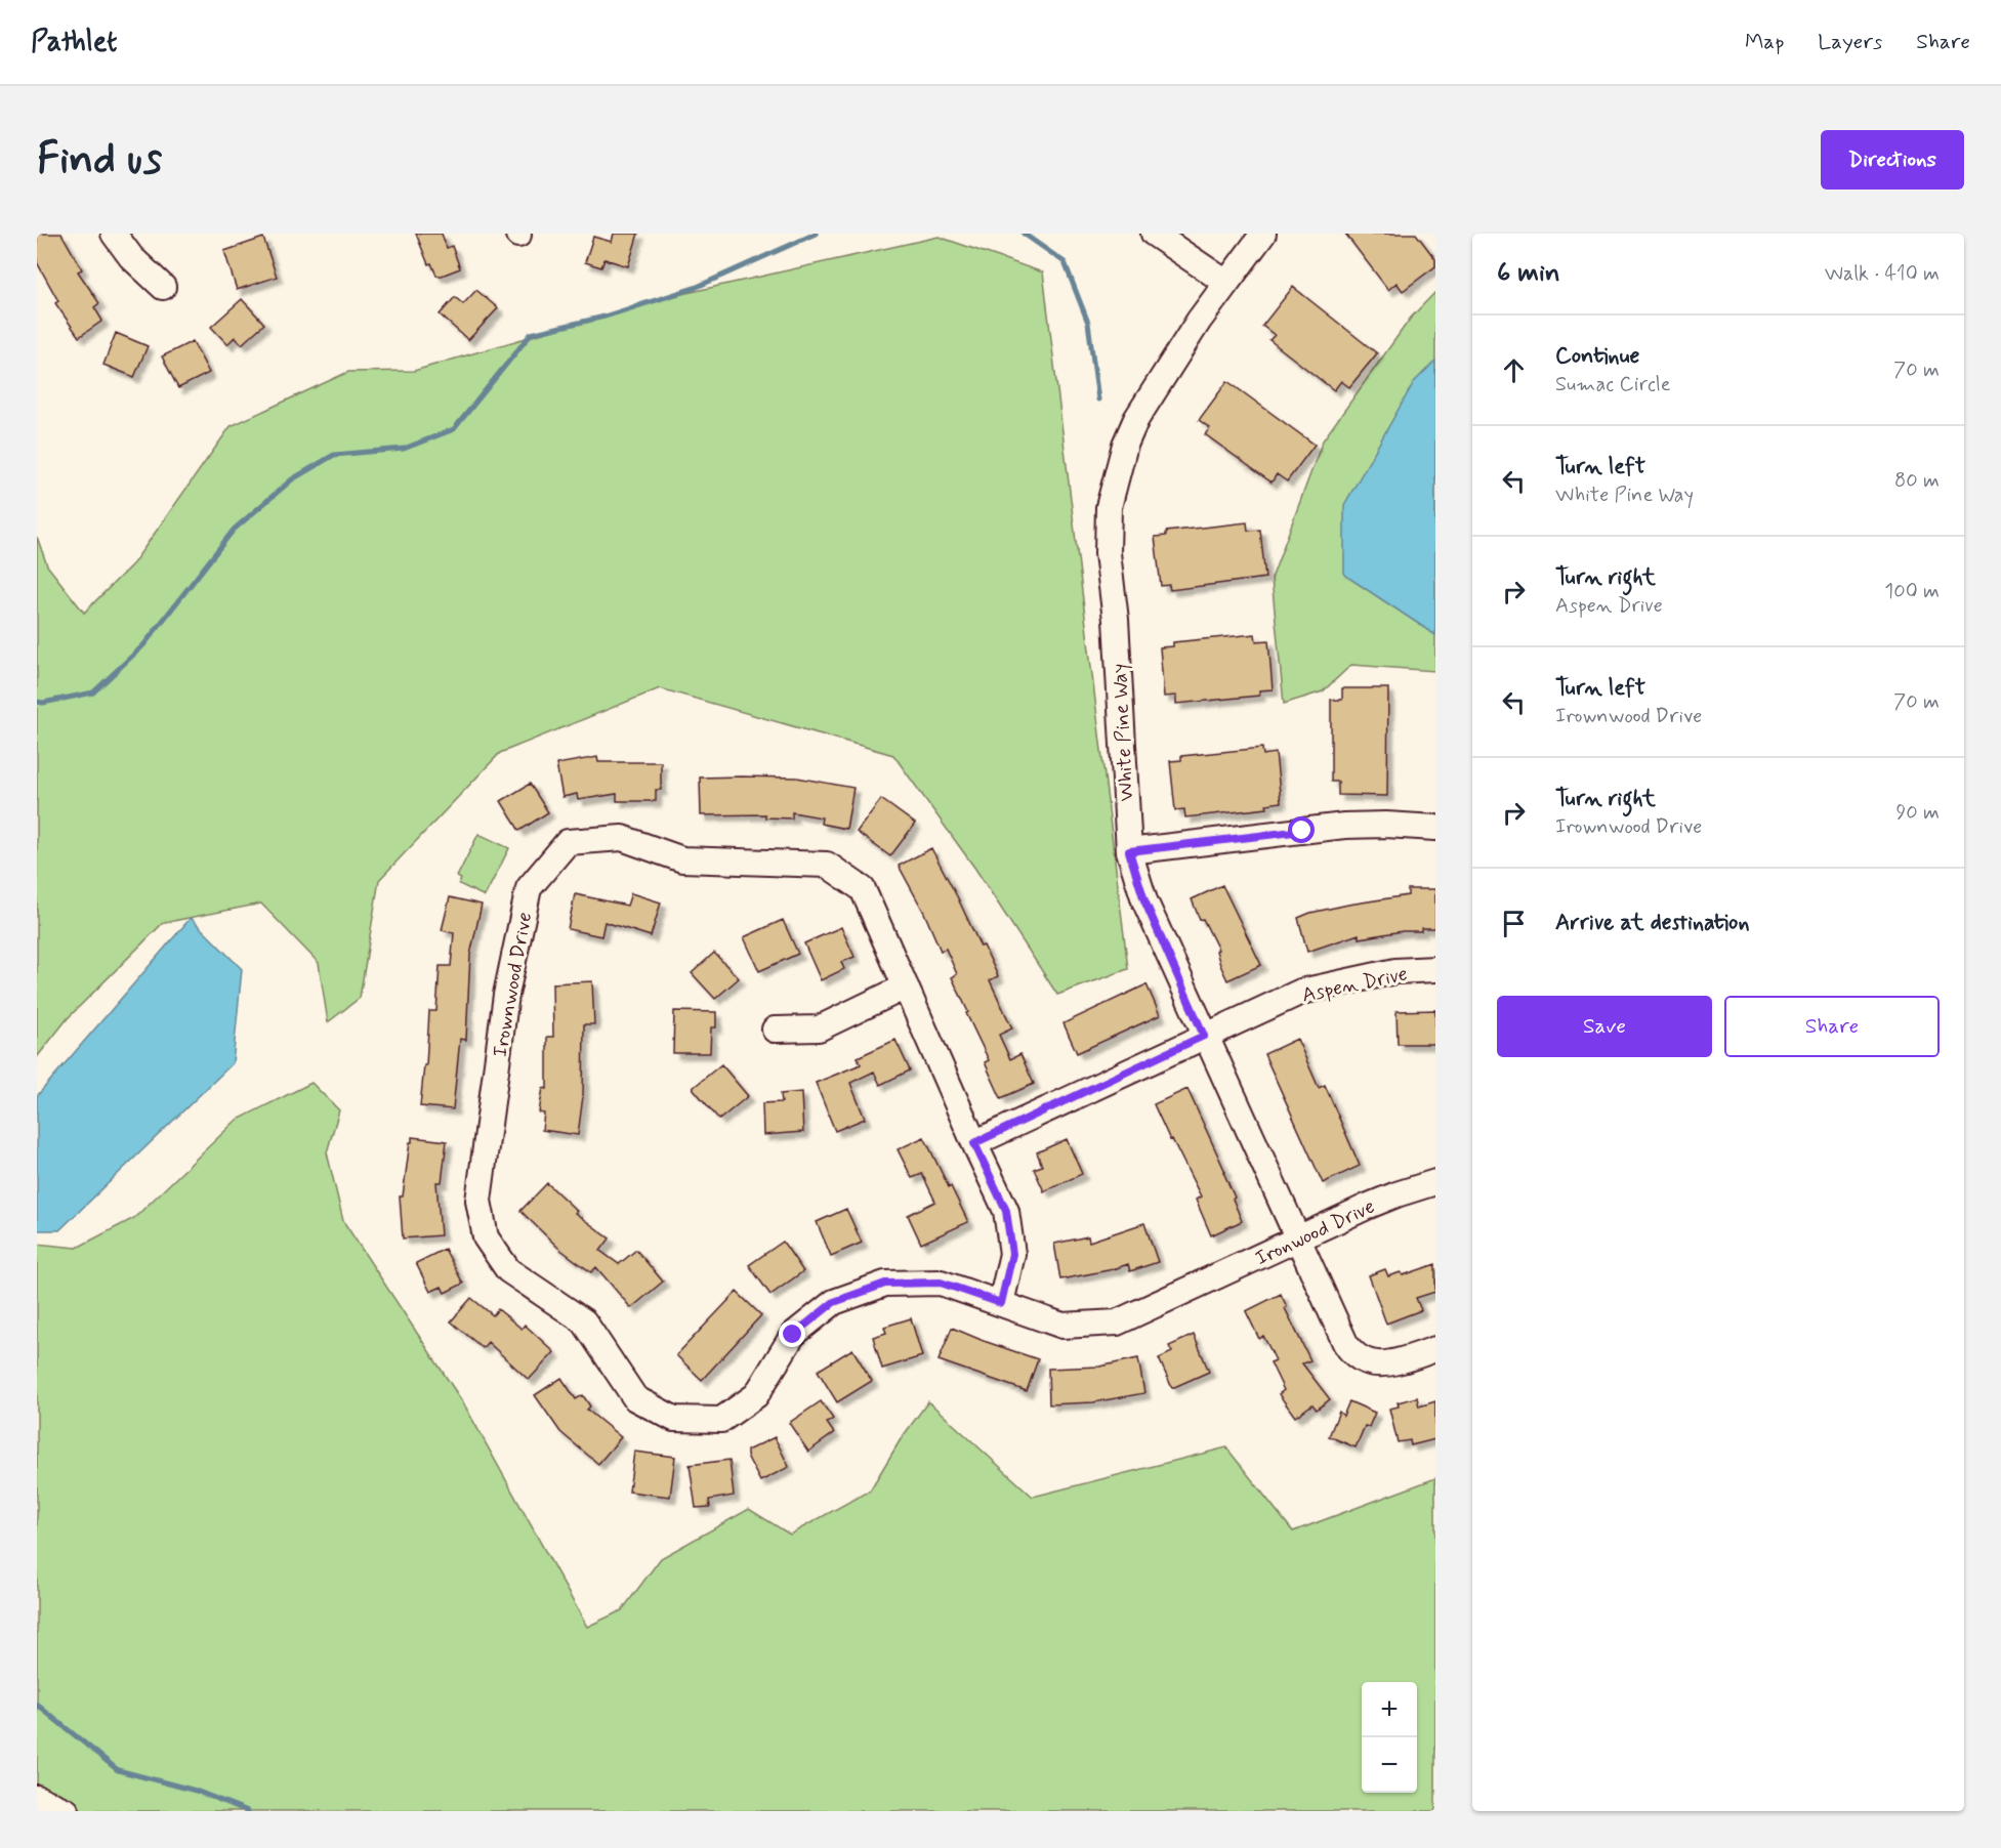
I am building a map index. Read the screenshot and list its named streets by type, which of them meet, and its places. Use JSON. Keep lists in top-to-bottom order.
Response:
{
  "streets": {
    "street": [
      "White Pine Way",
      "Aspen Drive",
      "Irownwood Drive",
      "Ironwood Drive"
    ]
  },
  "crossings": [
    ["White Pine Way", "Aspen Drive"],
    ["White Pine Way", "Ironwood Drive"],
    ["Aspen Drive", "Irownwood Drive"],
    ["Irownwood Drive", "Ironwood Drive"]
  ],
  "page": {
    "header": "Pathlet",
    "nav": ["Map", "Layers", "Share"],
    "buttons": [
      "Directions",
      ["Save", "Share"]
    ],
    "title": "Find us",
    "heading": ["6 min", "Walk · 410 m"],
    "list": [
      ["Continue", "Sumac Circle", "70 m"],
      ["Turn left", "White Pine Way", "80 m"],
      ["Turn right", "Aspen Drive", "100 m"],
      ["Turn left", "Irownwood Drive", "70 m"],
      ["Turn right", "Irownwood Drive", "90 m"],
      "Arrive at destination"
    ],
    "map_buttons": ["+", "−"]
  }
}
